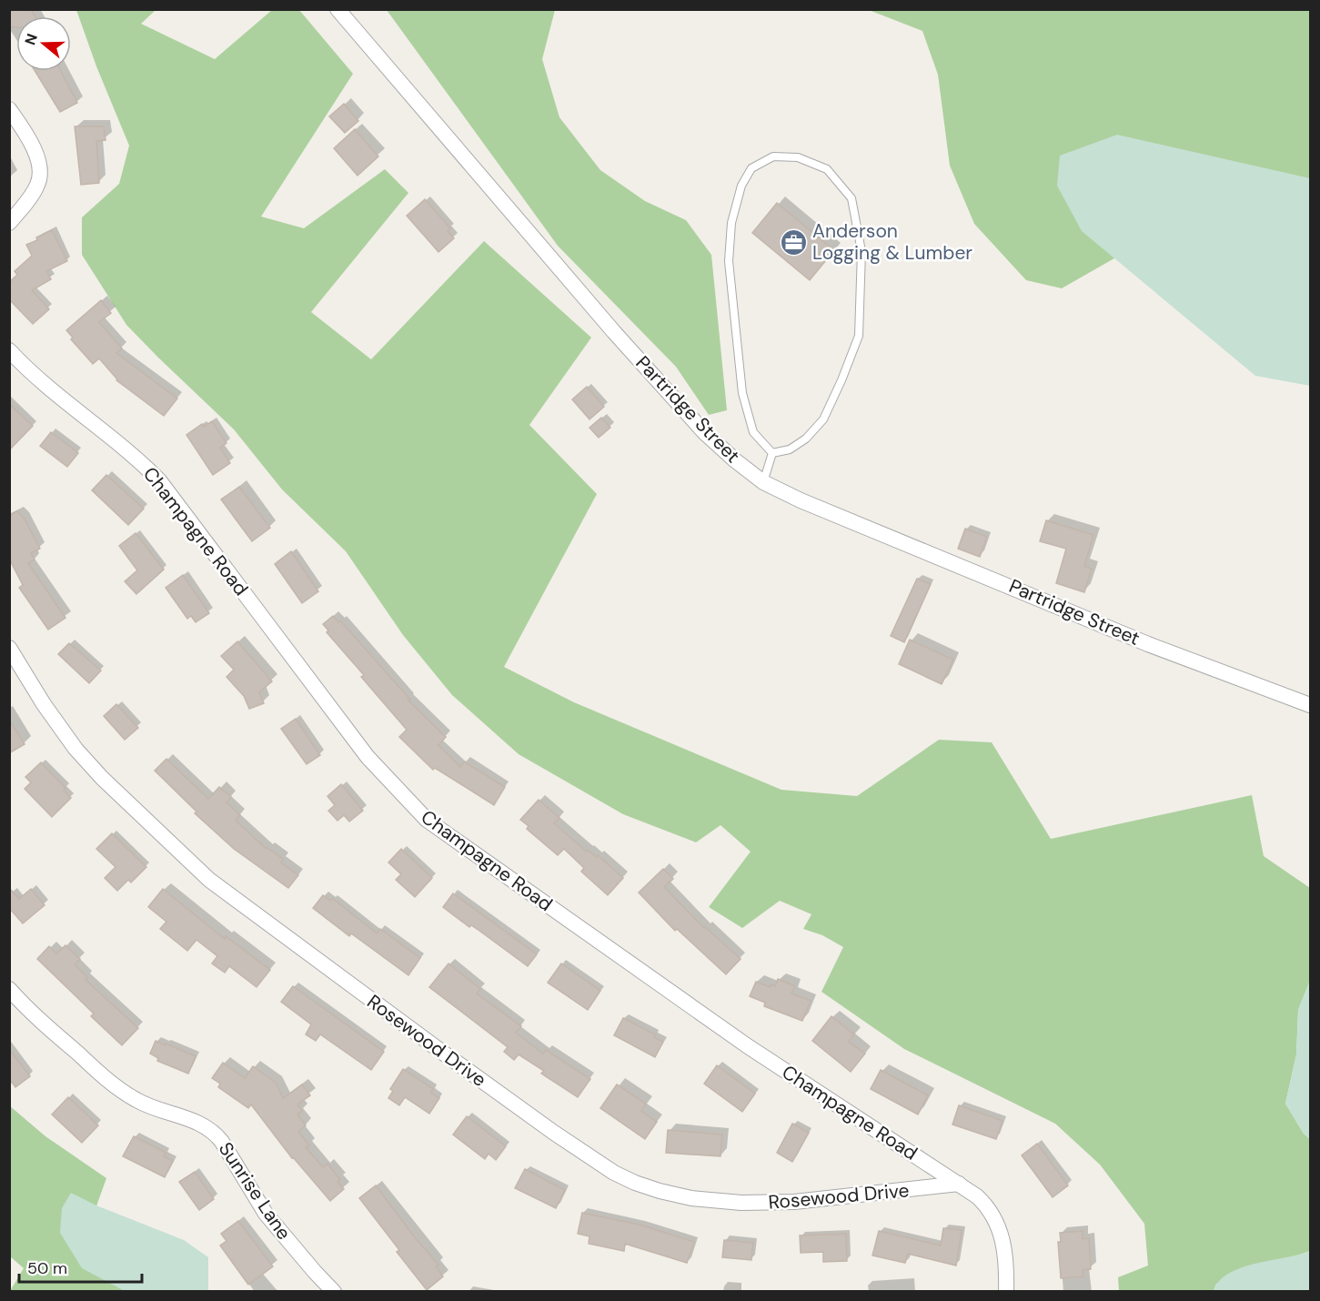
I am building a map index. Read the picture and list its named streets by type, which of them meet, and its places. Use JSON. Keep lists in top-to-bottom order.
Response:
{
  "streets": {
    "street": [
      "Partridge Street",
      "Champagne Road",
      "Rosewood Drive",
      "Sunrise Lane"
    ]
  },
  "crossings": [
    ["Champagne Road", "Rosewood Drive"]
  ],
  "places": {
    "office": ["Anderson Logging & Lumber"]
  },
  "scale_bar": "50 m",
  "north": "left"
}
